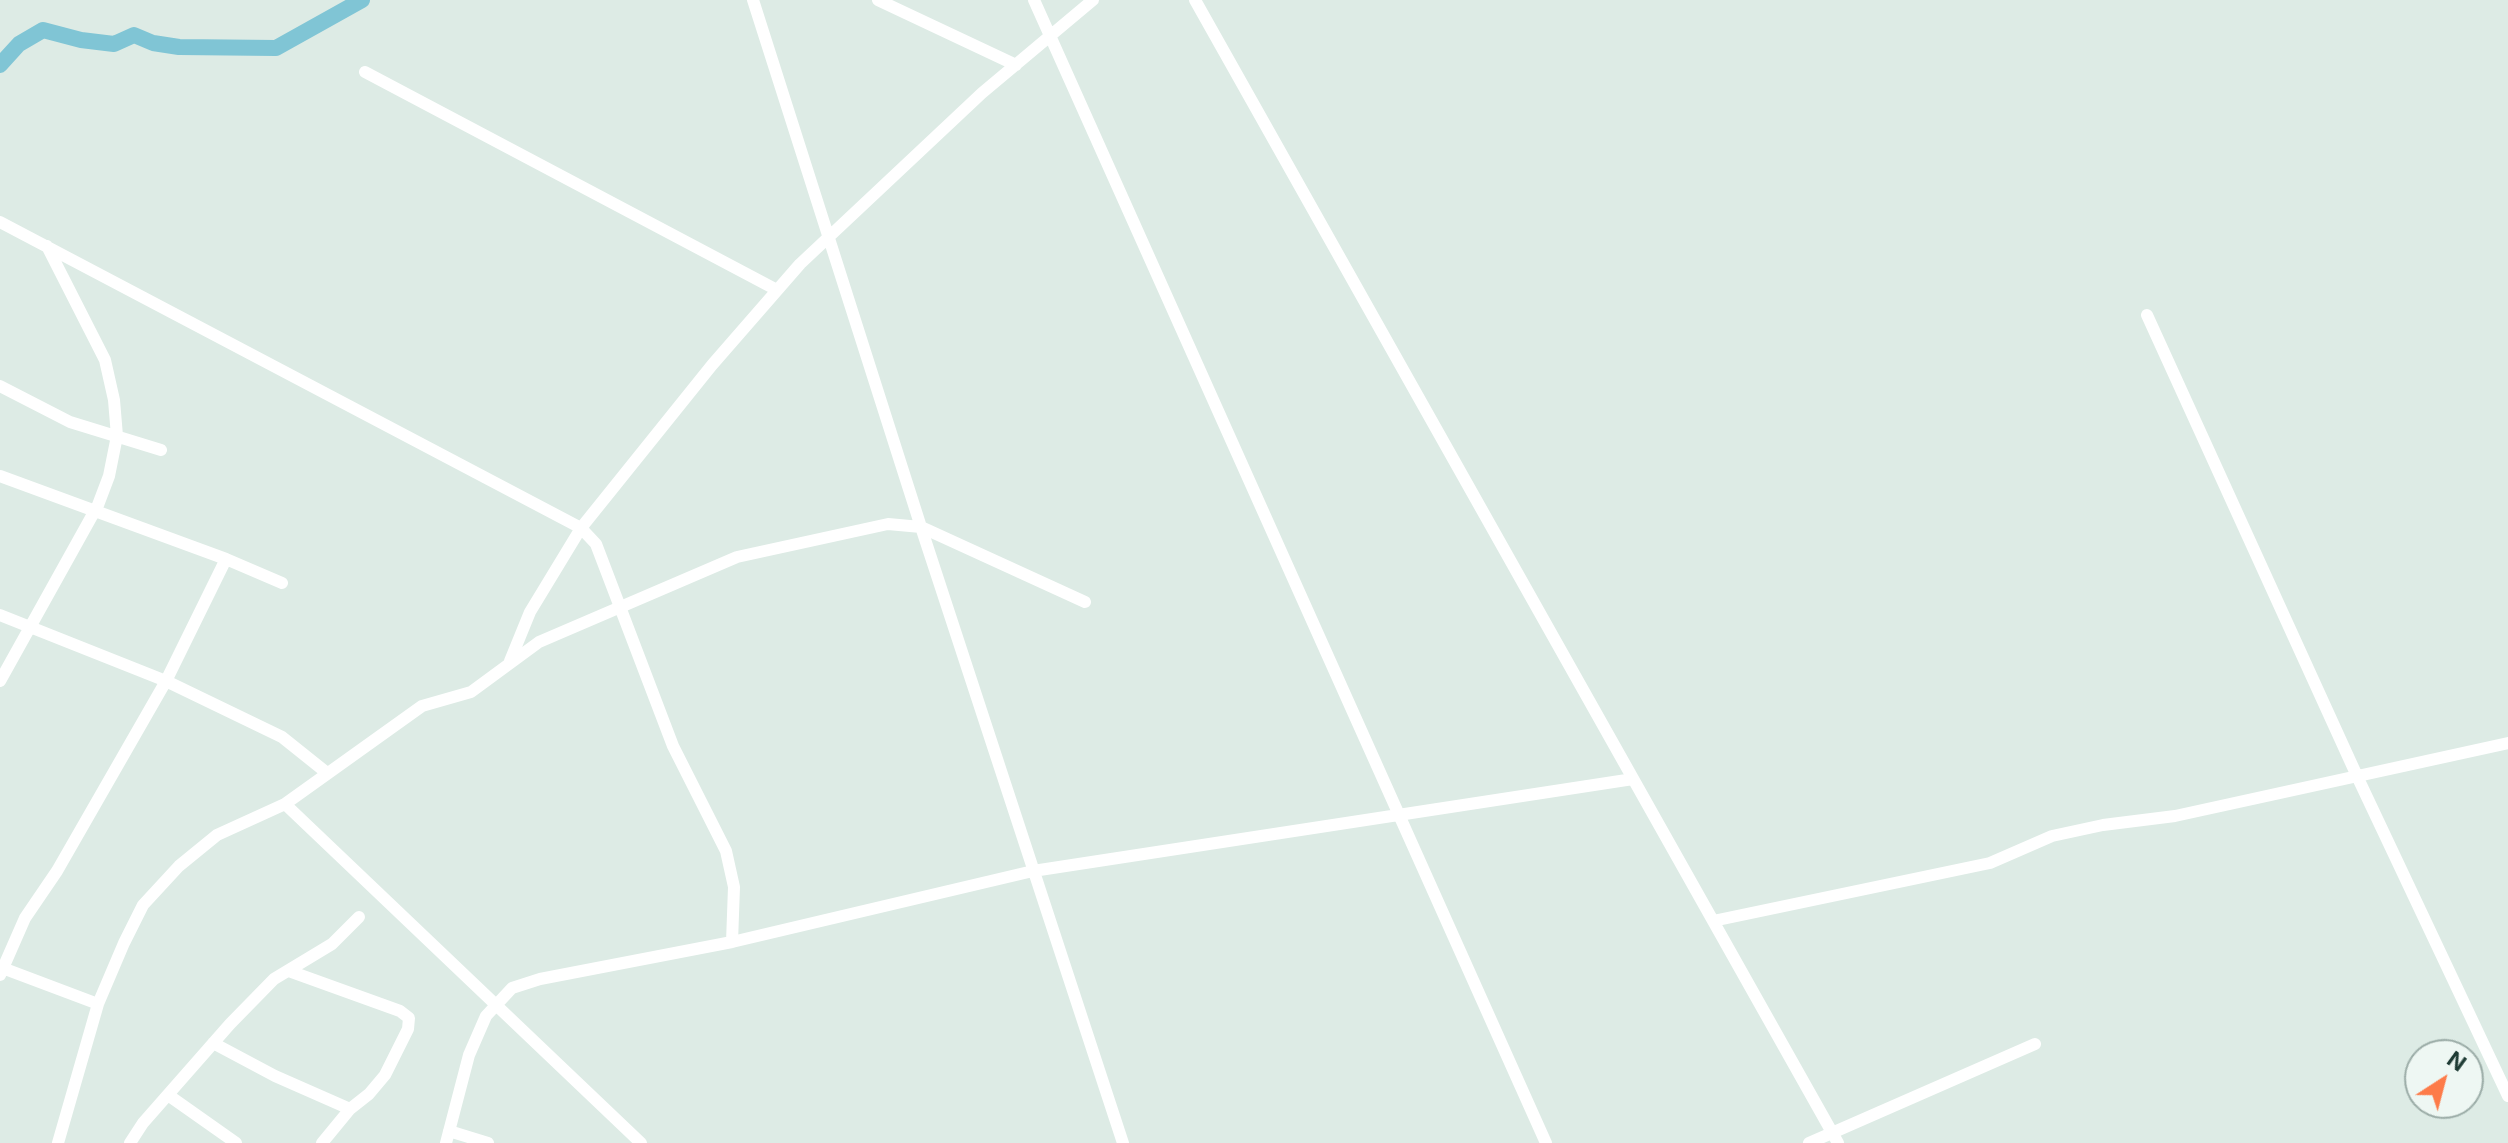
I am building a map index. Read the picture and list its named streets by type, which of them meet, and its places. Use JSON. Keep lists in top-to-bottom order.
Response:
{
  "north": "top right"
}
